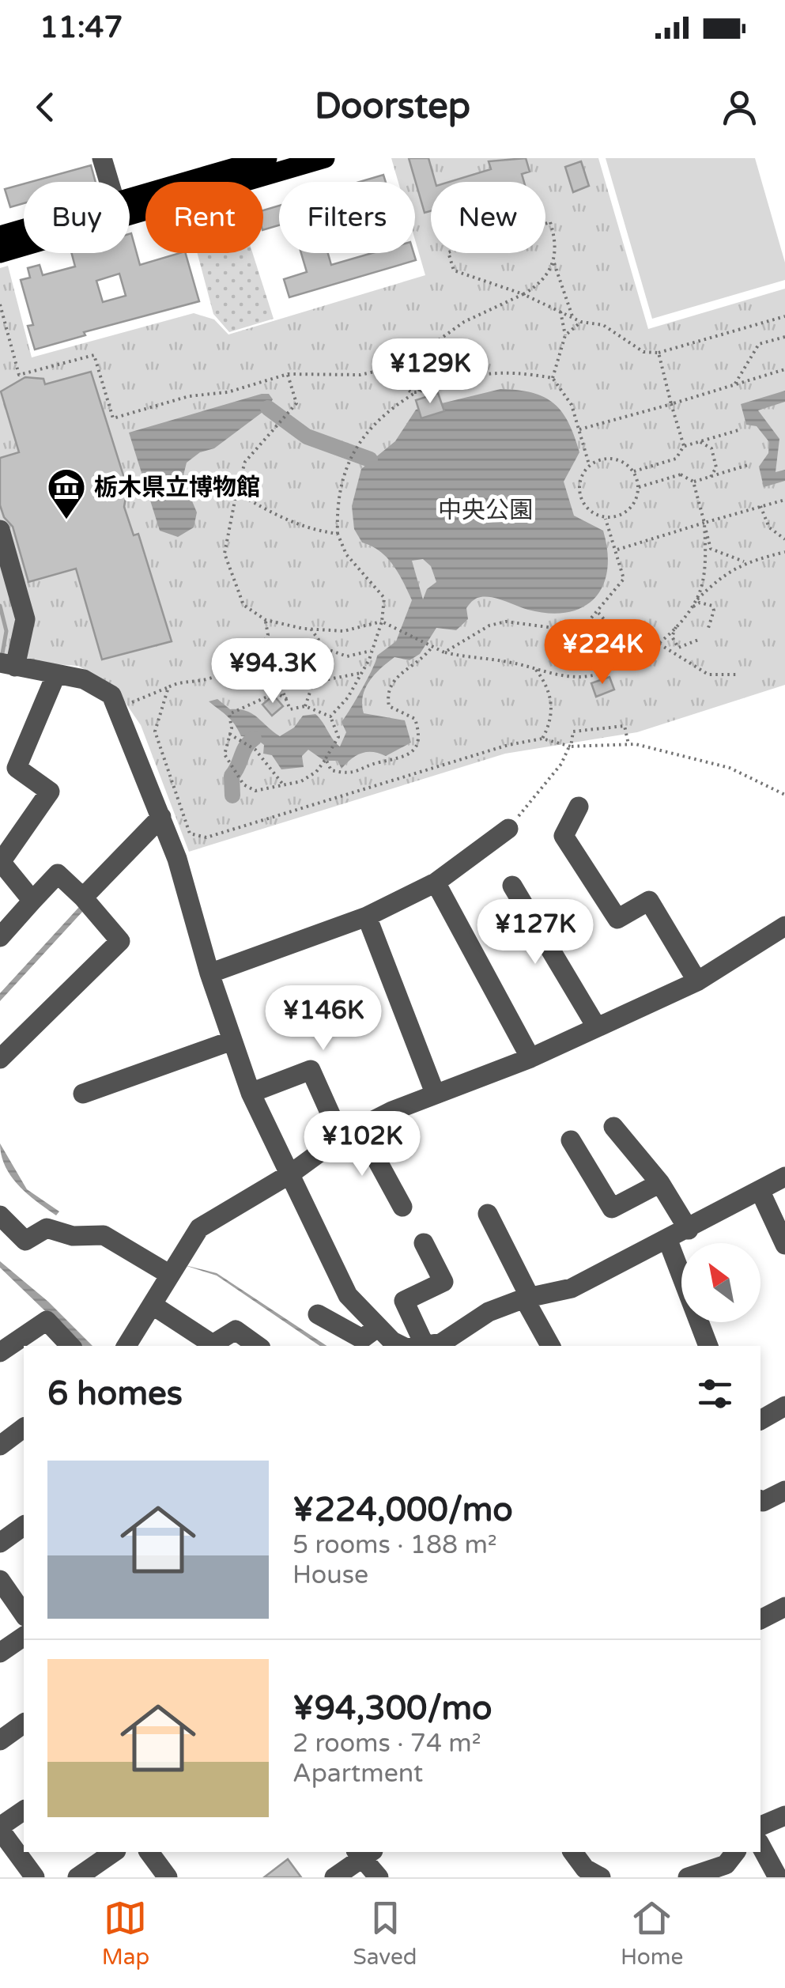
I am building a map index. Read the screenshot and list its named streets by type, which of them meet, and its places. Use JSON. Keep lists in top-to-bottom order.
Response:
{
  "parks": ["中央公園"],
  "places": {
    "museum": ["栃木県立博物館"]
  },
  "north": "top left",
  "page": {
    "status": "11:47",
    "header": "Doorstep",
    "chip": [
      "Buy",
      "Rent",
      "Filters",
      "New"
    ],
    "price": [
      "¥129K",
      "¥224K",
      "¥94.3K",
      "¥127K",
      "¥146K",
      "¥102K"
    ],
    "heading": "6 homes",
    "list": [
      {
        "name": "¥224,000/mo",
        "note": "5 rooms · 188 m² · House"
      },
      {
        "name": "¥94,300/mo",
        "note": "2 rooms · 74 m² · Apartment"
      }
    ],
    "tabs": ["Map", "Saved", "Home"]
  }
}
